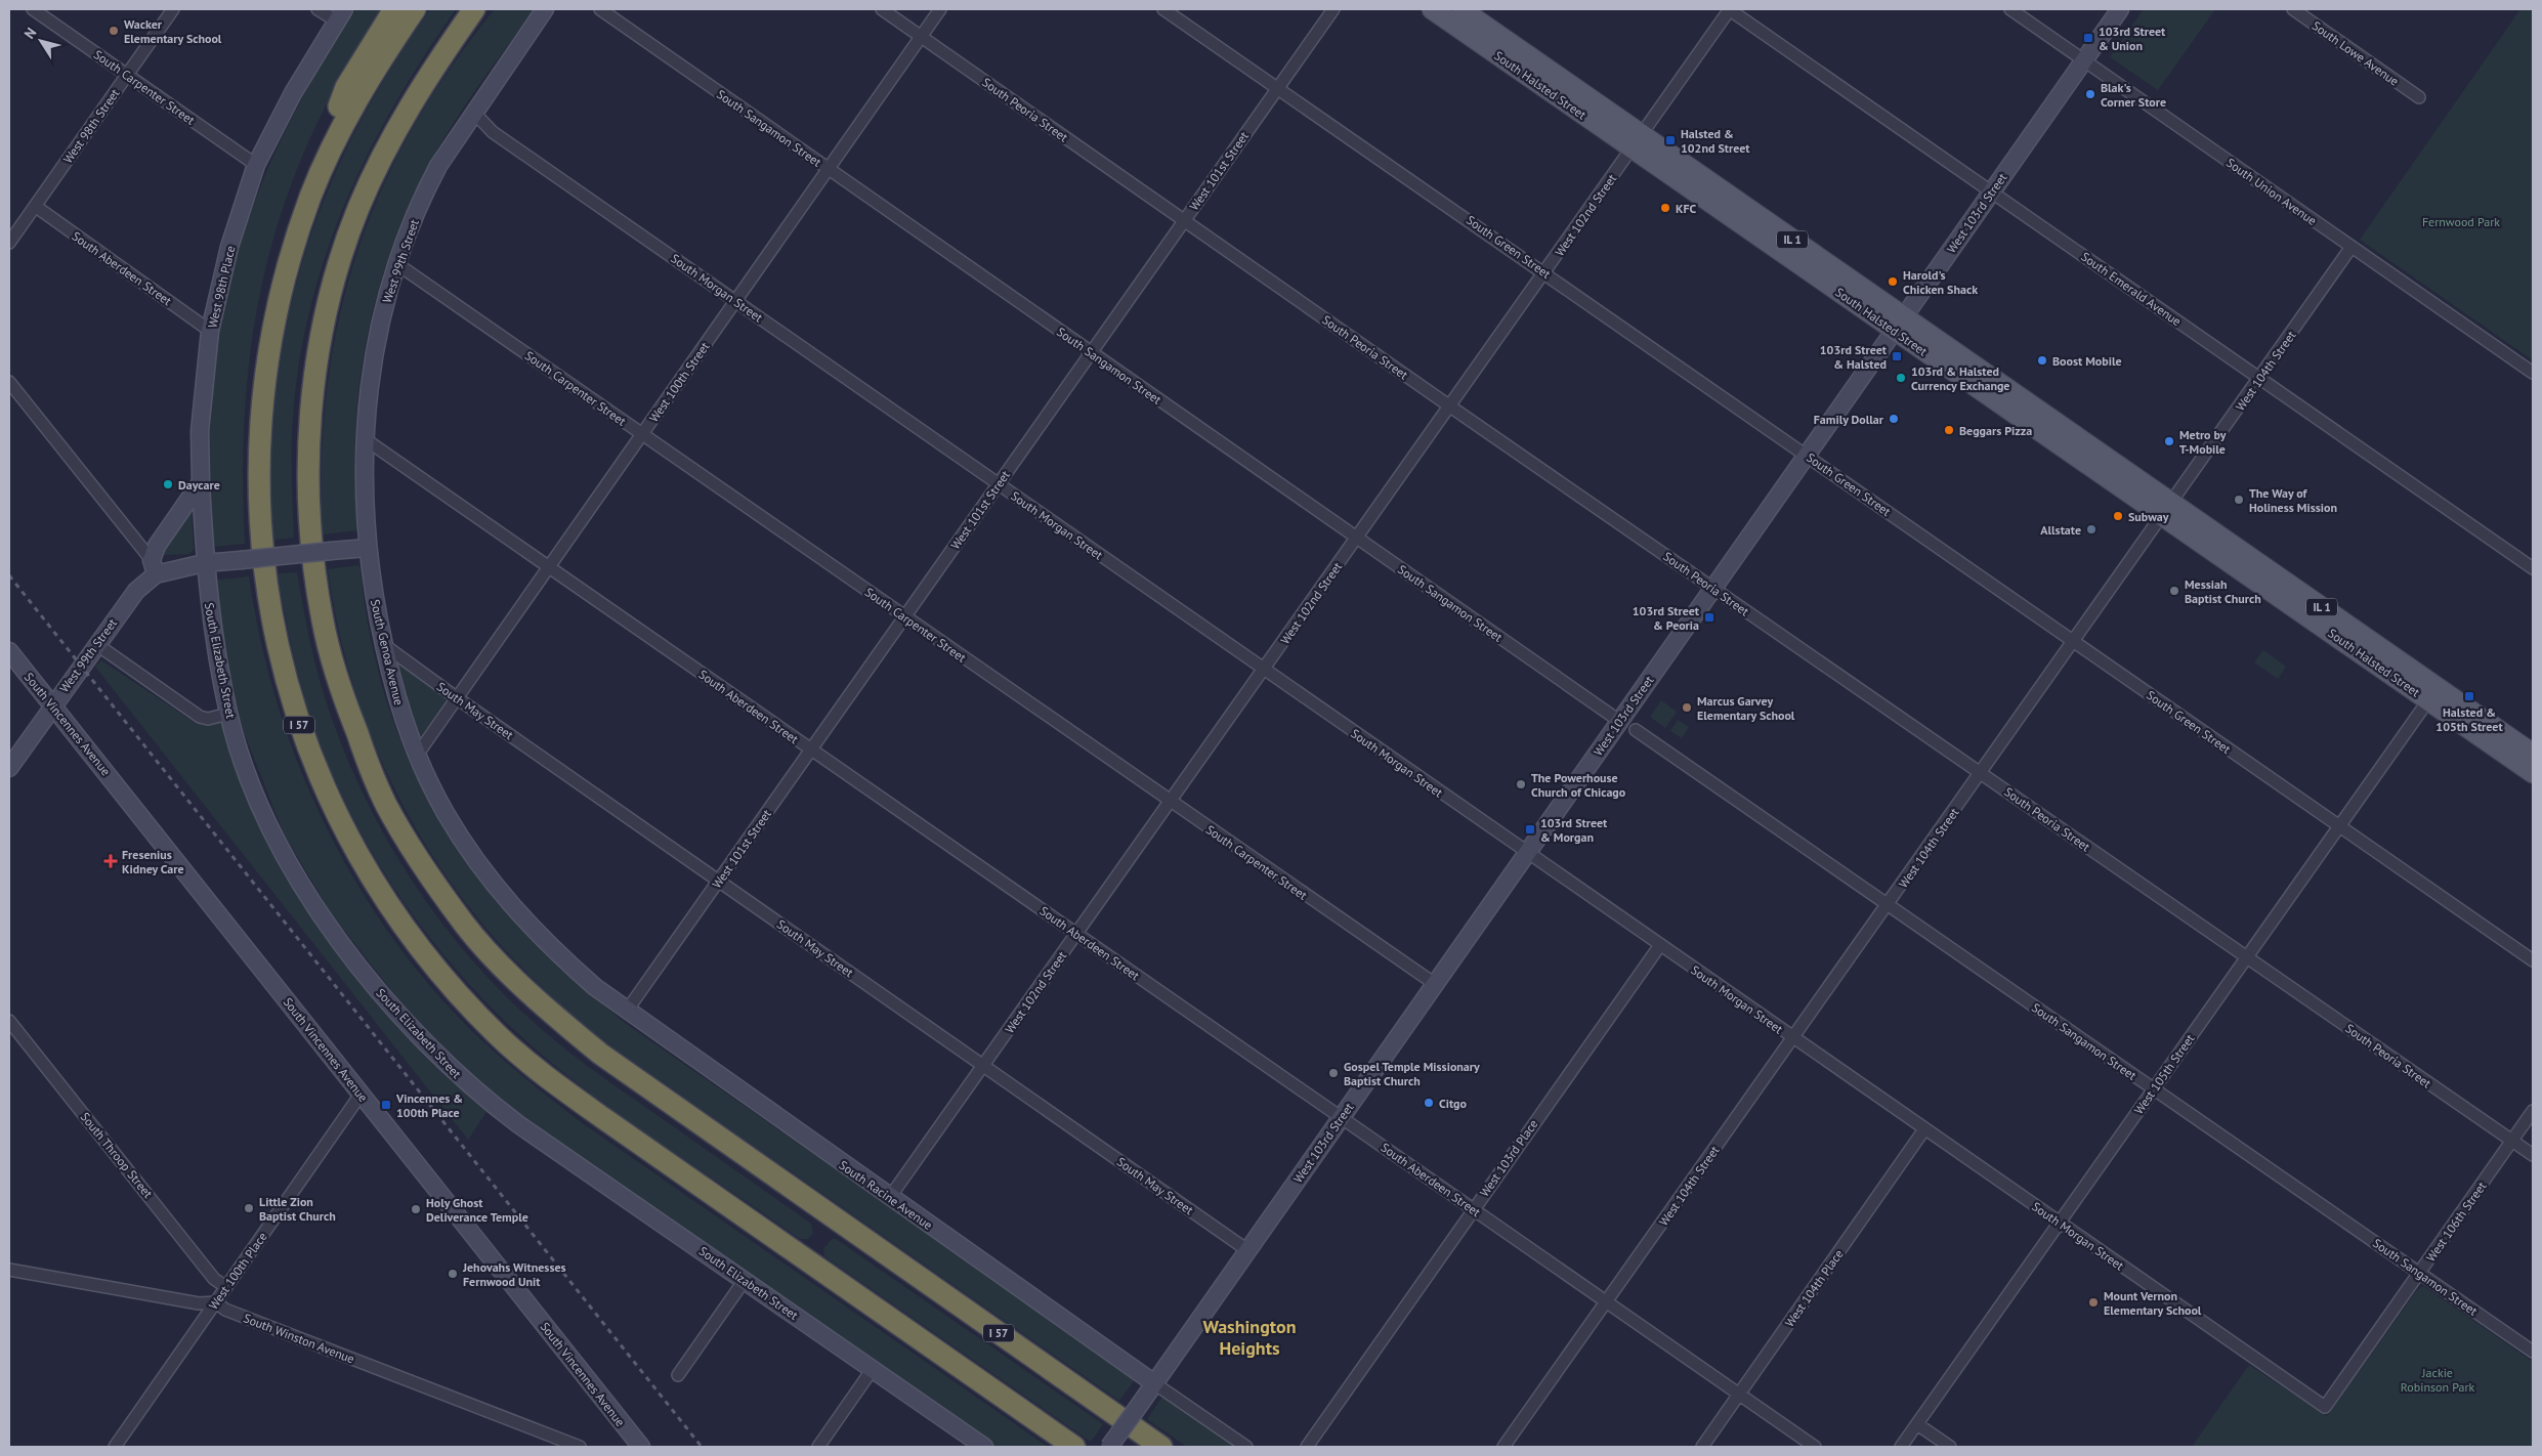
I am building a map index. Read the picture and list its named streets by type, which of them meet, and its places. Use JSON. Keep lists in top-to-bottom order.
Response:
{
  "streets": {
    "highway": ["I 57"],
    "main road": ["South Halsted Street", "IL 1"],
    "street": [
      "South Lowe Avenue",
      "South Carpenter Street",
      "South Peoria Street",
      "West 98th Street",
      "South Sangamon Street",
      "West 101st Street",
      "South Union Avenue",
      "West 103rd Street",
      "West 102nd Street",
      "South Green Street",
      "West 99th Street",
      "South Aberdeen Street",
      "West 98th Place",
      "South Morgan Street",
      "South Emerald Avenue",
      "West 104th Street",
      "West 100th Street",
      "South Genoa Avenue",
      "South Elizabeth Street",
      "South May Street",
      "South Vincennes Avenue",
      "West 105th Street",
      "South Throop Street",
      "West 103rd Place",
      "South Racine Avenue",
      "West 106th Street",
      "West 100th Place",
      "West 104th Place",
      "South Winston Avenue"
    ]
  },
  "crossings": [
    ["South Halsted Street", "West 103rd Street"],
    ["South Halsted Street", "West 102nd Street"],
    ["South Halsted Street", "West 104th Street"],
    ["South Halsted Street", "West 105th Street"],
    ["South Carpenter Street", "West 98th Street"],
    ["South Carpenter Street", "West 101st Street"],
    ["South Carpenter Street", "West 103rd Street"],
    ["South Carpenter Street", "West 102nd Street"],
    ["South Carpenter Street", "West 99th Street"],
    ["South Carpenter Street", "West 98th Place"],
    ["South Carpenter Street", "West 100th Street"],
    ["South Peoria Street", "West 101st Street"],
    ["South Peoria Street", "West 103rd Street"],
    ["South Peoria Street", "West 102nd Street"],
    ["South Peoria Street", "West 104th Street"],
    ["South Peoria Street", "West 100th Street"],
    ["South Peoria Street", "West 105th Street"],
    ["South Peoria Street", "West 106th Street"],
    ["West 98th Street", "South Aberdeen Street"],
    ["South Sangamon Street", "West 101st Street"],
    ["South Sangamon Street", "West 103rd Street"],
    ["South Sangamon Street", "West 102nd Street"],
    ["South Sangamon Street", "West 104th Street"],
    ["South Sangamon Street", "West 100th Street"],
    ["South Sangamon Street", "West 105th Street"],
    ["South Sangamon Street", "West 106th Street"],
    ["West 101st Street", "South Green Street"],
    ["West 101st Street", "South Aberdeen Street"],
    ["West 101st Street", "South Morgan Street"],
    ["West 101st Street", "South May Street"],
    ["West 101st Street", "South Racine Avenue"],
    ["South Union Avenue", "West 103rd Street"],
    ["South Union Avenue", "West 104th Street"],
    ["West 103rd Street", "South Green Street"],
    ["West 103rd Street", "South Aberdeen Street"],
    ["West 103rd Street", "South Morgan Street"],
    ["West 103rd Street", "South Emerald Avenue"],
    ["West 103rd Street", "South May Street"],
    ["West 103rd Street", "South Racine Avenue"],
    ["West 102nd Street", "South Green Street"],
    ["West 102nd Street", "South Aberdeen Street"],
    ["West 102nd Street", "South Morgan Street"],
    ["West 102nd Street", "South Emerald Avenue"],
    ["West 102nd Street", "South May Street"],
    ["West 102nd Street", "South Racine Avenue"],
    ["South Green Street", "West 104th Street"],
    ["South Green Street", "West 105th Street"],
    ["West 99th Street", "South Aberdeen Street"],
    ["West 99th Street", "South Morgan Street"],
    ["West 99th Street", "South Genoa Avenue"],
    ["West 99th Street", "South Vincennes Avenue"],
    ["South Aberdeen Street", "West 98th Place"],
    ["South Aberdeen Street", "West 104th Street"],
    ["South Aberdeen Street", "West 100th Street"],
    ["South Aberdeen Street", "West 103rd Place"],
    ["South Aberdeen Street", "West 104th Place"],
    ["West 98th Place", "South Elizabeth Street"],
    ["South Morgan Street", "West 104th Street"],
    ["South Morgan Street", "West 100th Street"],
    ["South Morgan Street", "West 105th Street"],
    ["South Morgan Street", "West 103rd Place"],
    ["South Morgan Street", "West 106th Street"],
    ["South Morgan Street", "West 104th Place"],
    ["South Emerald Avenue", "West 104th Street"],
    ["West 100th Street", "South Genoa Avenue"],
    ["West 100th Street", "South May Street"],
    ["South Genoa Avenue", "South May Street"],
    ["South Genoa Avenue", "South Racine Avenue"],
    ["South Vincennes Avenue", "West 100th Place"],
    ["South Throop Street", "West 100th Place"],
    ["West 100th Place", "South Winston Avenue"]
  ],
  "districts": ["Washington Heights"],
  "parks": ["Fernwood Park", "Jackie Robinson Park"],
  "places": {
    "other": [
      "Wacker Elementary School",
      "Blak's Corner Store",
      "KFC",
      "Harold's Chicken Shack",
      "Boost Mobile",
      "103rd & Halsted Currency Exchange",
      "Family Dollar",
      "Beggars Pizza",
      "Metro by T-Mobile",
      "Daycare",
      "The Way of Holiness Mission",
      "Subway",
      "Allstate",
      "Messiah Baptist Church",
      "Marcus Garvey Elementary School",
      "The Powerhouse Church of Chicago",
      "Gospel Temple Missionary Baptist Church",
      "Citgo",
      "Little Zion Baptist Church",
      "Holy Ghost Deliverance Temple",
      "Jehovahs Witnesses Fernwood Unit",
      "Mount Vernon Elementary School"
    ],
    "transit": [
      "103rd Street & Union",
      "Halsted & 102nd Street",
      "103rd Street & Halsted",
      "103rd Street & Peoria",
      "Halsted & 105th Street",
      "103rd Street & Morgan",
      "Vincennes & 100th Place"
    ],
    "health": ["Fresenius Kidney Care"]
  },
  "north": "top left"
}
